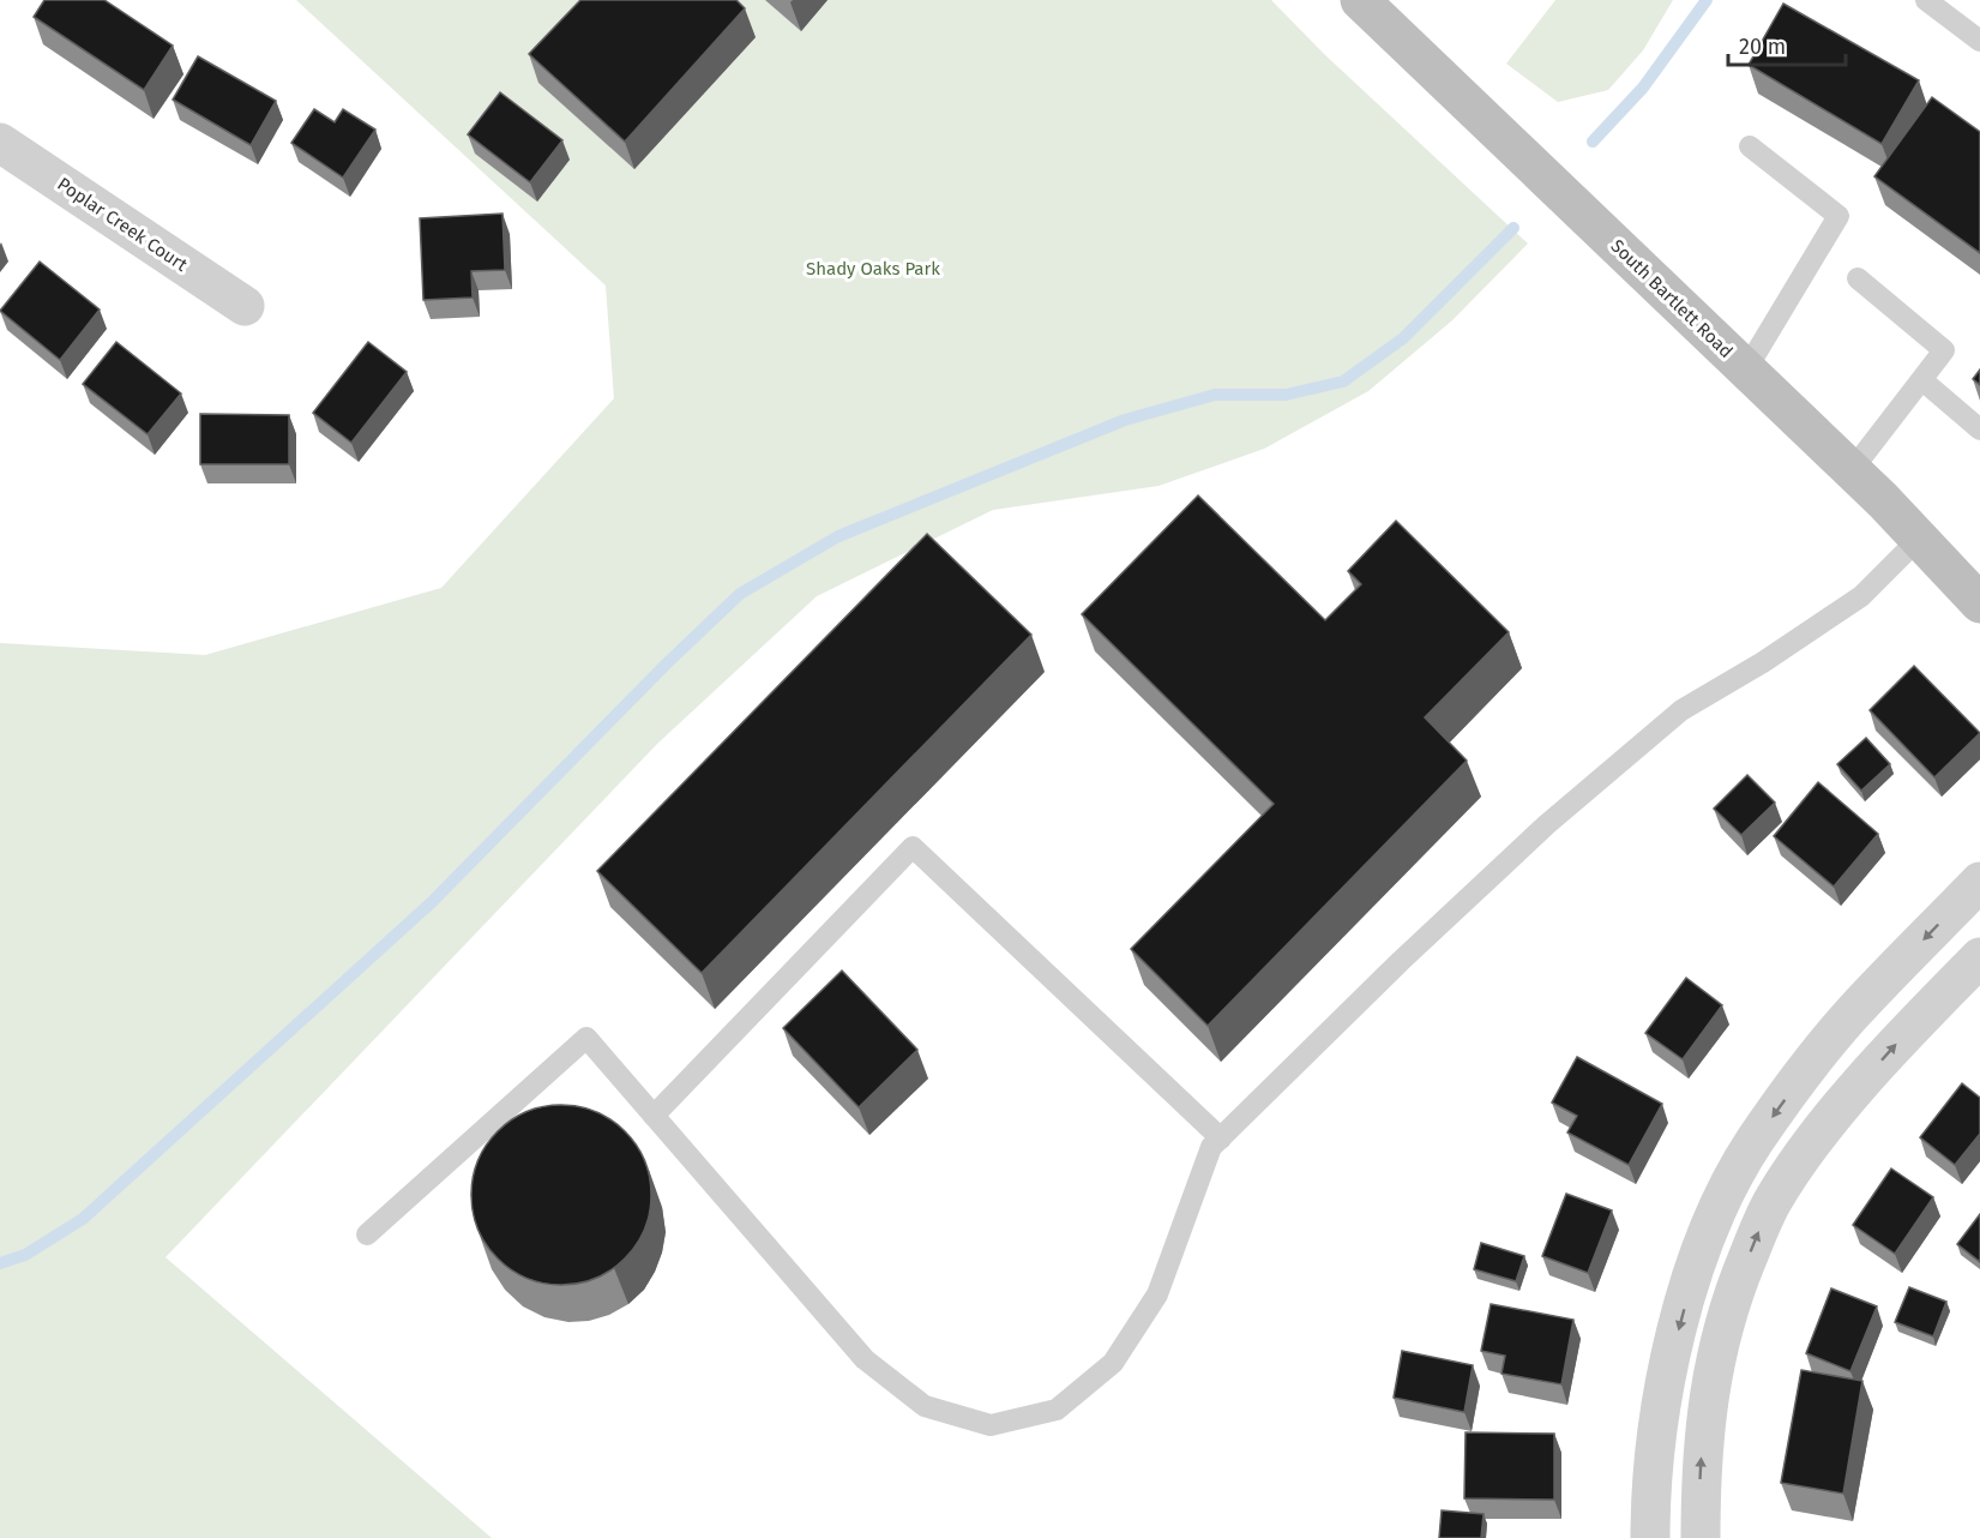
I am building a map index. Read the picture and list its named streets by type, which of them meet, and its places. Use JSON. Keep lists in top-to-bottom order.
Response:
{
  "streets": {
    "main road": ["South Bartlett Road"],
    "street": ["Poplar Creek Court"]
  },
  "parks": ["Shady Oaks Park"],
  "scale_bar": "20 m"
}
